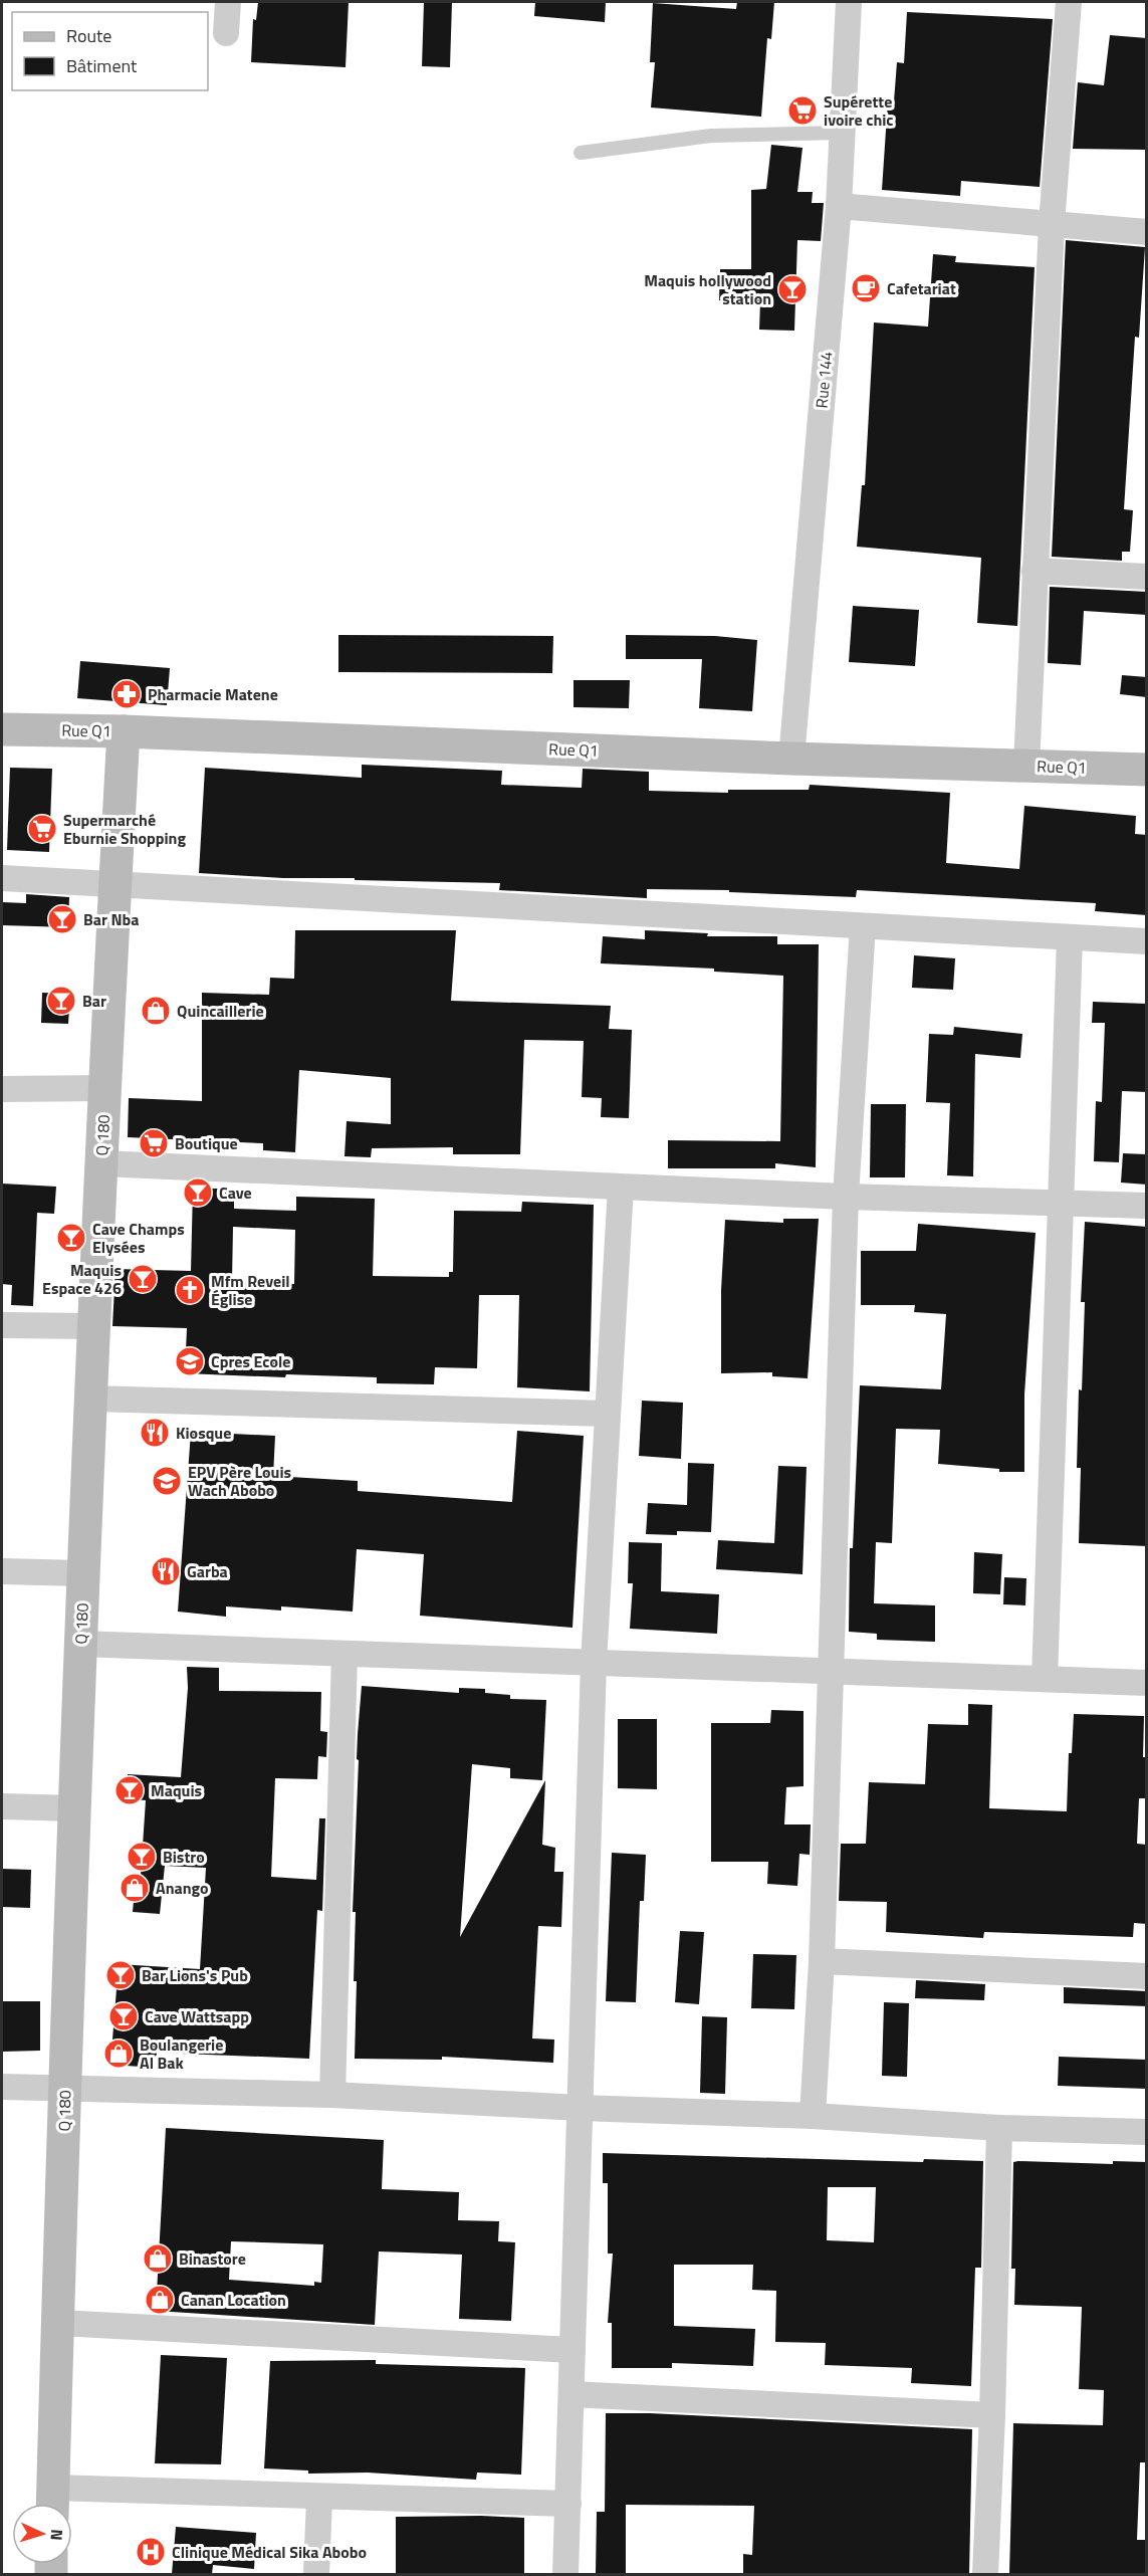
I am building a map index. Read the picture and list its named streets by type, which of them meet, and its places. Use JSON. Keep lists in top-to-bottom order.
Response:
{
  "streets": {
    "street": ["Rue 144", "Rue Q1", "Q 180"]
  },
  "crossings": [
    ["Rue 144", "Rue Q1"],
    ["Rue Q1", "Q 180"]
  ],
  "places": {
    "supermarket": ["Supérette ivoire chic", "Supermarché Eburnie Shopping", "Boutique"],
    "cafe": ["Cafetariat"],
    "bar": [
      "Maquis hollywood station",
      "Bar Nba",
      "Bar",
      "Cave",
      "Cave Champs Elysées",
      "Maquis Espace 426",
      "Maquis",
      "Bistro",
      "Bar Lions's Pub",
      "Cave Wattsapp"
    ],
    "pharmacy": ["Pharmacie Matene"],
    "shop": [
      "Quincaillerie",
      "Anango",
      "Boulangerie Al Bak",
      "Binastore",
      "Canan Location"
    ],
    "church": ["Mfm Reveil Église"],
    "school or university": ["Cpres Ecole", "EPV Père Louis Wach Abobo"],
    "restaurant": ["Kiosque", "Garba"],
    "hospital": ["Clinique Médical Sika Abobo"]
  },
  "legend": ["Route", "Bâtiment"],
  "north": "right"
}
